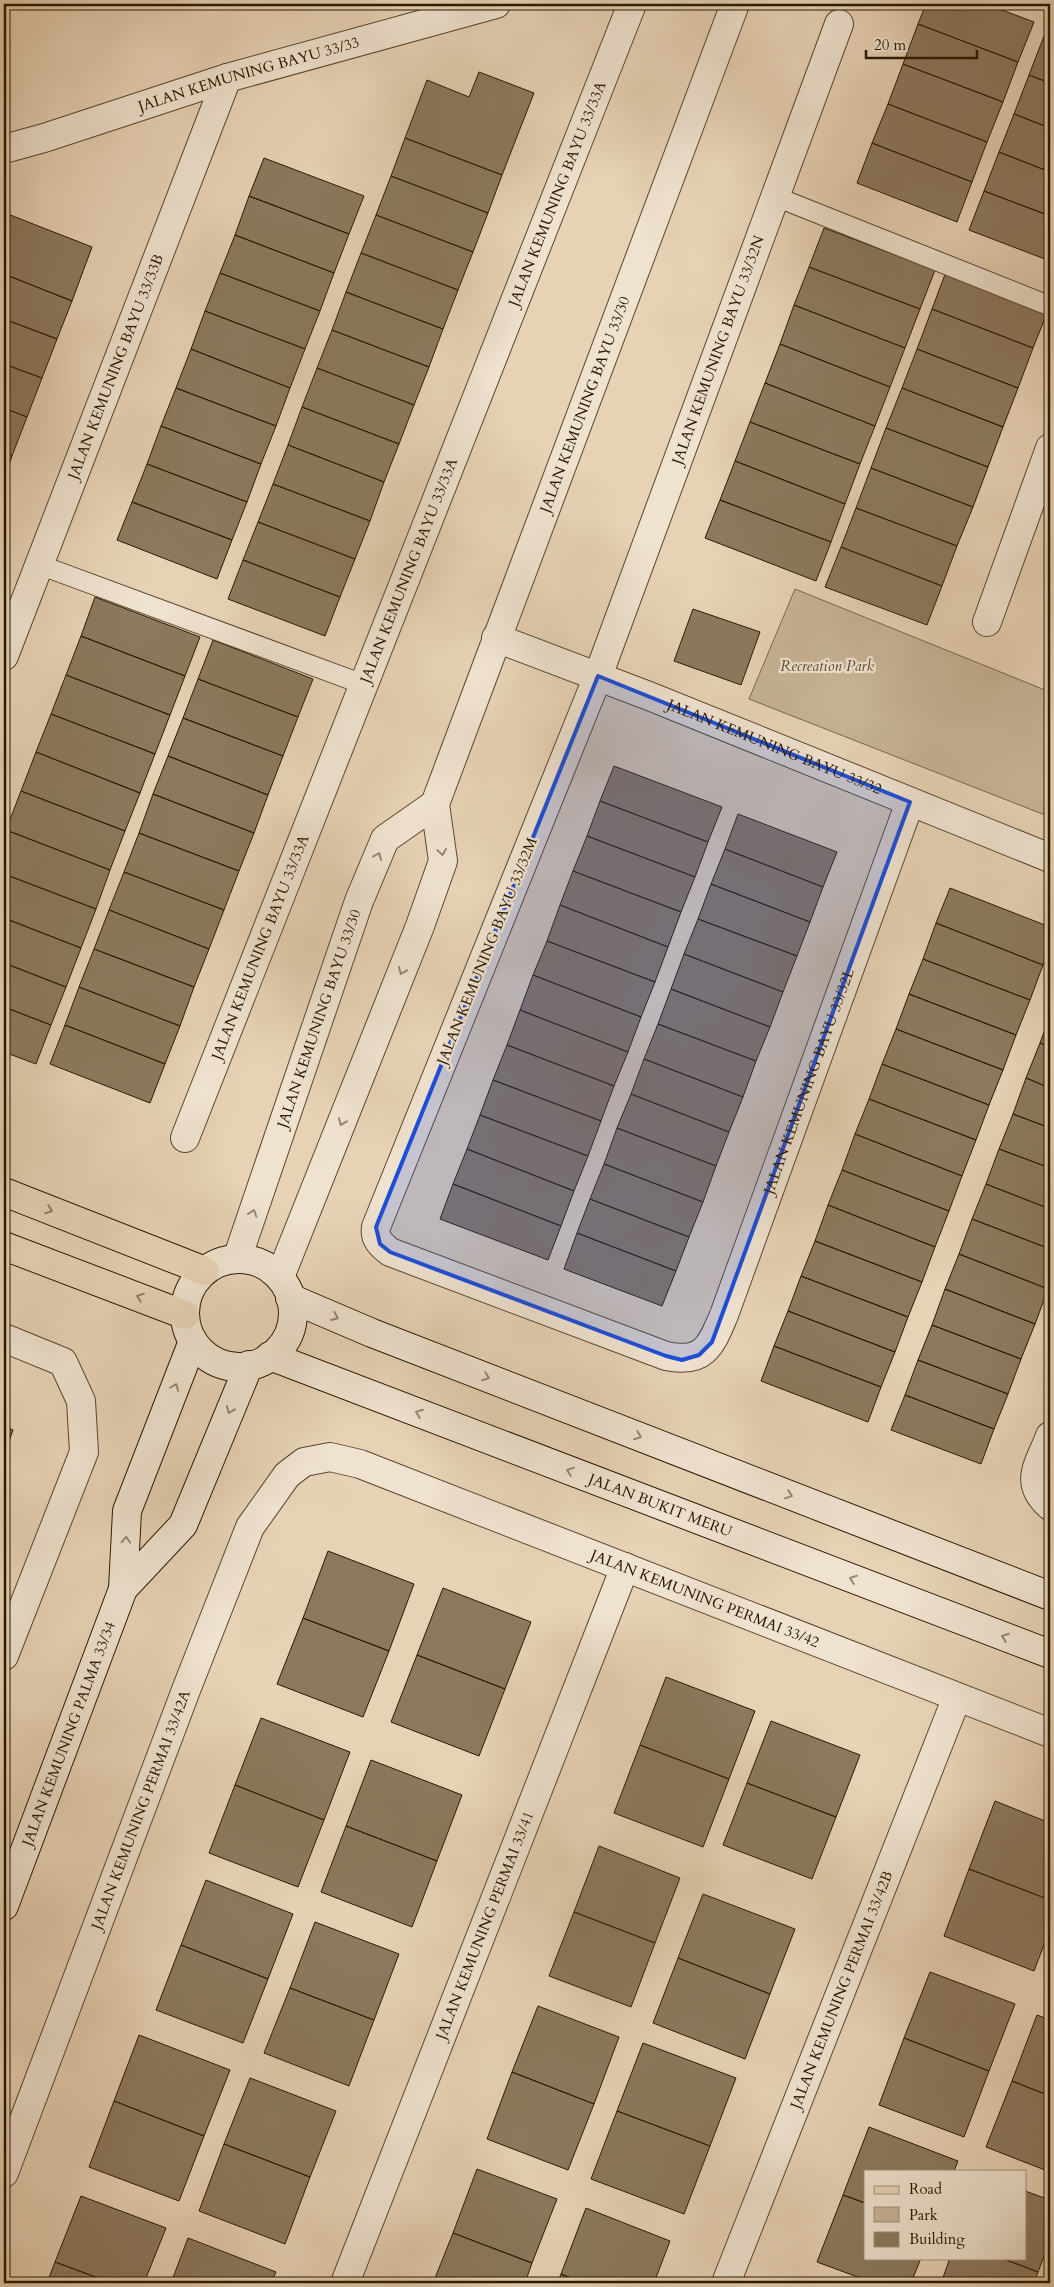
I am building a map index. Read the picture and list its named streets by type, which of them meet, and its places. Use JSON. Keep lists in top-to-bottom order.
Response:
{
  "streets": {
    "street": [
      "JALAN KEMUNING BAYU 33/33",
      "JALAN KEMUNING BAYU 33/33A",
      "JALAN KEMUNING BAYU 33/32N",
      "JALAN KEMUNING BAYU 33/33B",
      "JALAN KEMUNING BAYU 33/30",
      "JALAN KEMUNING BAYU 33/32",
      "JALAN KEMUNING BAYU 33/32M",
      "JALAN KEMUNING BAYU 33/32L",
      "JALAN BUKIT MERU",
      "JALAN KEMUNING PERMAI 33/42",
      "JALAN KEMUNING PALMA 33/34",
      "JALAN KEMUNING PERMAI 33/42A",
      "JALAN KEMUNING PERMAI 33/41",
      "JALAN KEMUNING PERMAI 33/42B"
    ]
  },
  "crossings": [
    ["JALAN KEMUNING BAYU 33/33", "JALAN KEMUNING BAYU 33/33B"],
    ["JALAN KEMUNING BAYU 33/32N", "JALAN KEMUNING BAYU 33/32"],
    ["JALAN KEMUNING BAYU 33/32N", "JALAN KEMUNING BAYU 33/32M"],
    ["JALAN KEMUNING BAYU 33/30", "JALAN KEMUNING BAYU 33/32"],
    ["JALAN KEMUNING BAYU 33/30", "JALAN BUKIT MERU"],
    ["JALAN KEMUNING BAYU 33/30", "JALAN KEMUNING PALMA 33/34"],
    ["JALAN KEMUNING BAYU 33/32", "JALAN KEMUNING BAYU 33/32M"],
    ["JALAN KEMUNING BAYU 33/32", "JALAN KEMUNING BAYU 33/32L"],
    ["JALAN KEMUNING BAYU 33/32M", "JALAN KEMUNING BAYU 33/32L"],
    ["JALAN BUKIT MERU", "JALAN KEMUNING PALMA 33/34"],
    ["JALAN KEMUNING PERMAI 33/42", "JALAN KEMUNING PERMAI 33/42A"],
    ["JALAN KEMUNING PERMAI 33/42", "JALAN KEMUNING PERMAI 33/41"],
    ["JALAN KEMUNING PERMAI 33/42", "JALAN KEMUNING PERMAI 33/42B"]
  ],
  "parks": ["Recreation Park"],
  "legend": ["Road", "Park", "Building"],
  "scale_bar": "20 m"
}
